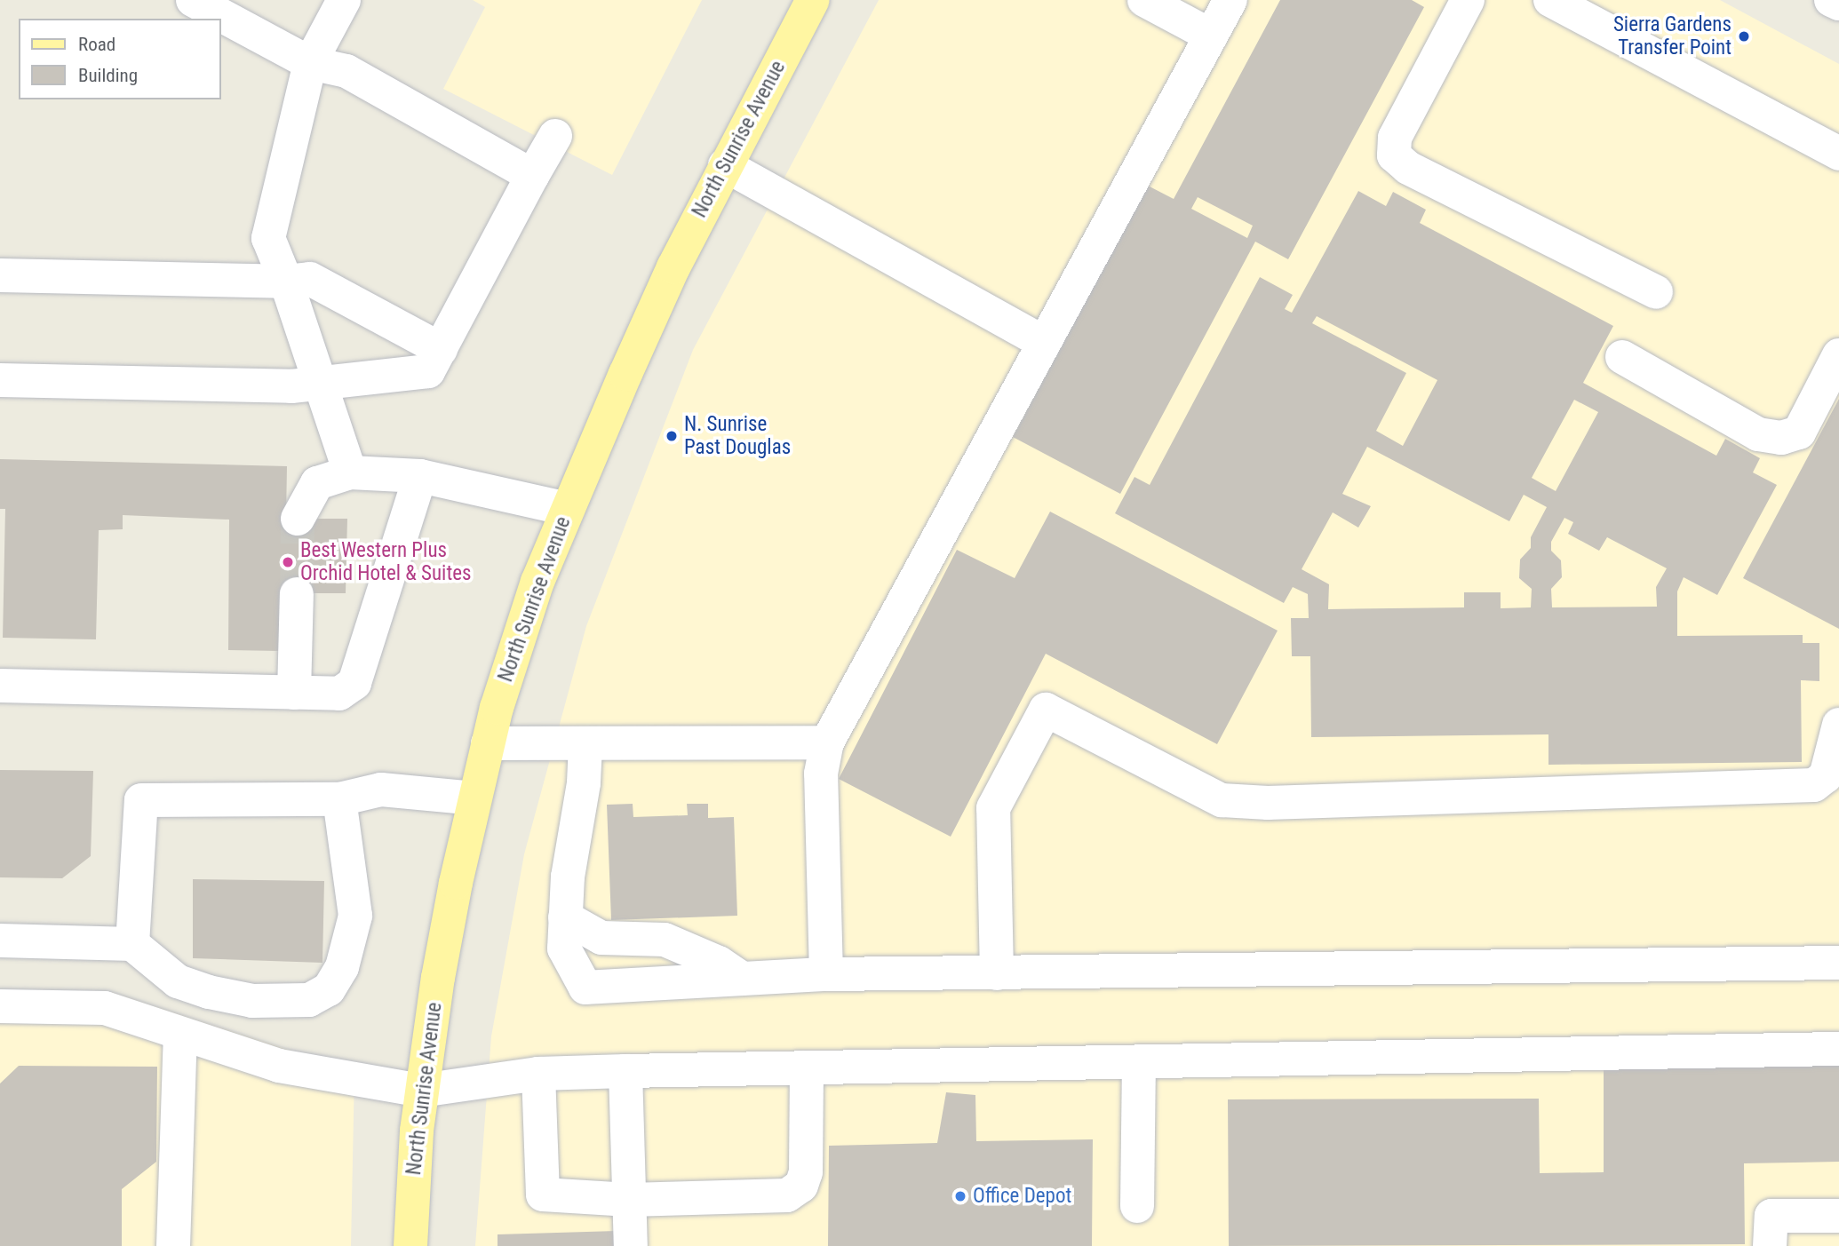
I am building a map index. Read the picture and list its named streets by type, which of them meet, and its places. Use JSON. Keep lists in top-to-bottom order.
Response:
{
  "streets": {
    "main road": ["North Sunrise Avenue"]
  },
  "places": [
    "Sierra Gardens Transfer Point",
    "N. Sunrise Past Douglas",
    "Best Western Plus Orchid Hotel & Suites",
    "Office Depot"
  ],
  "legend": ["Road", "Building"]
}
